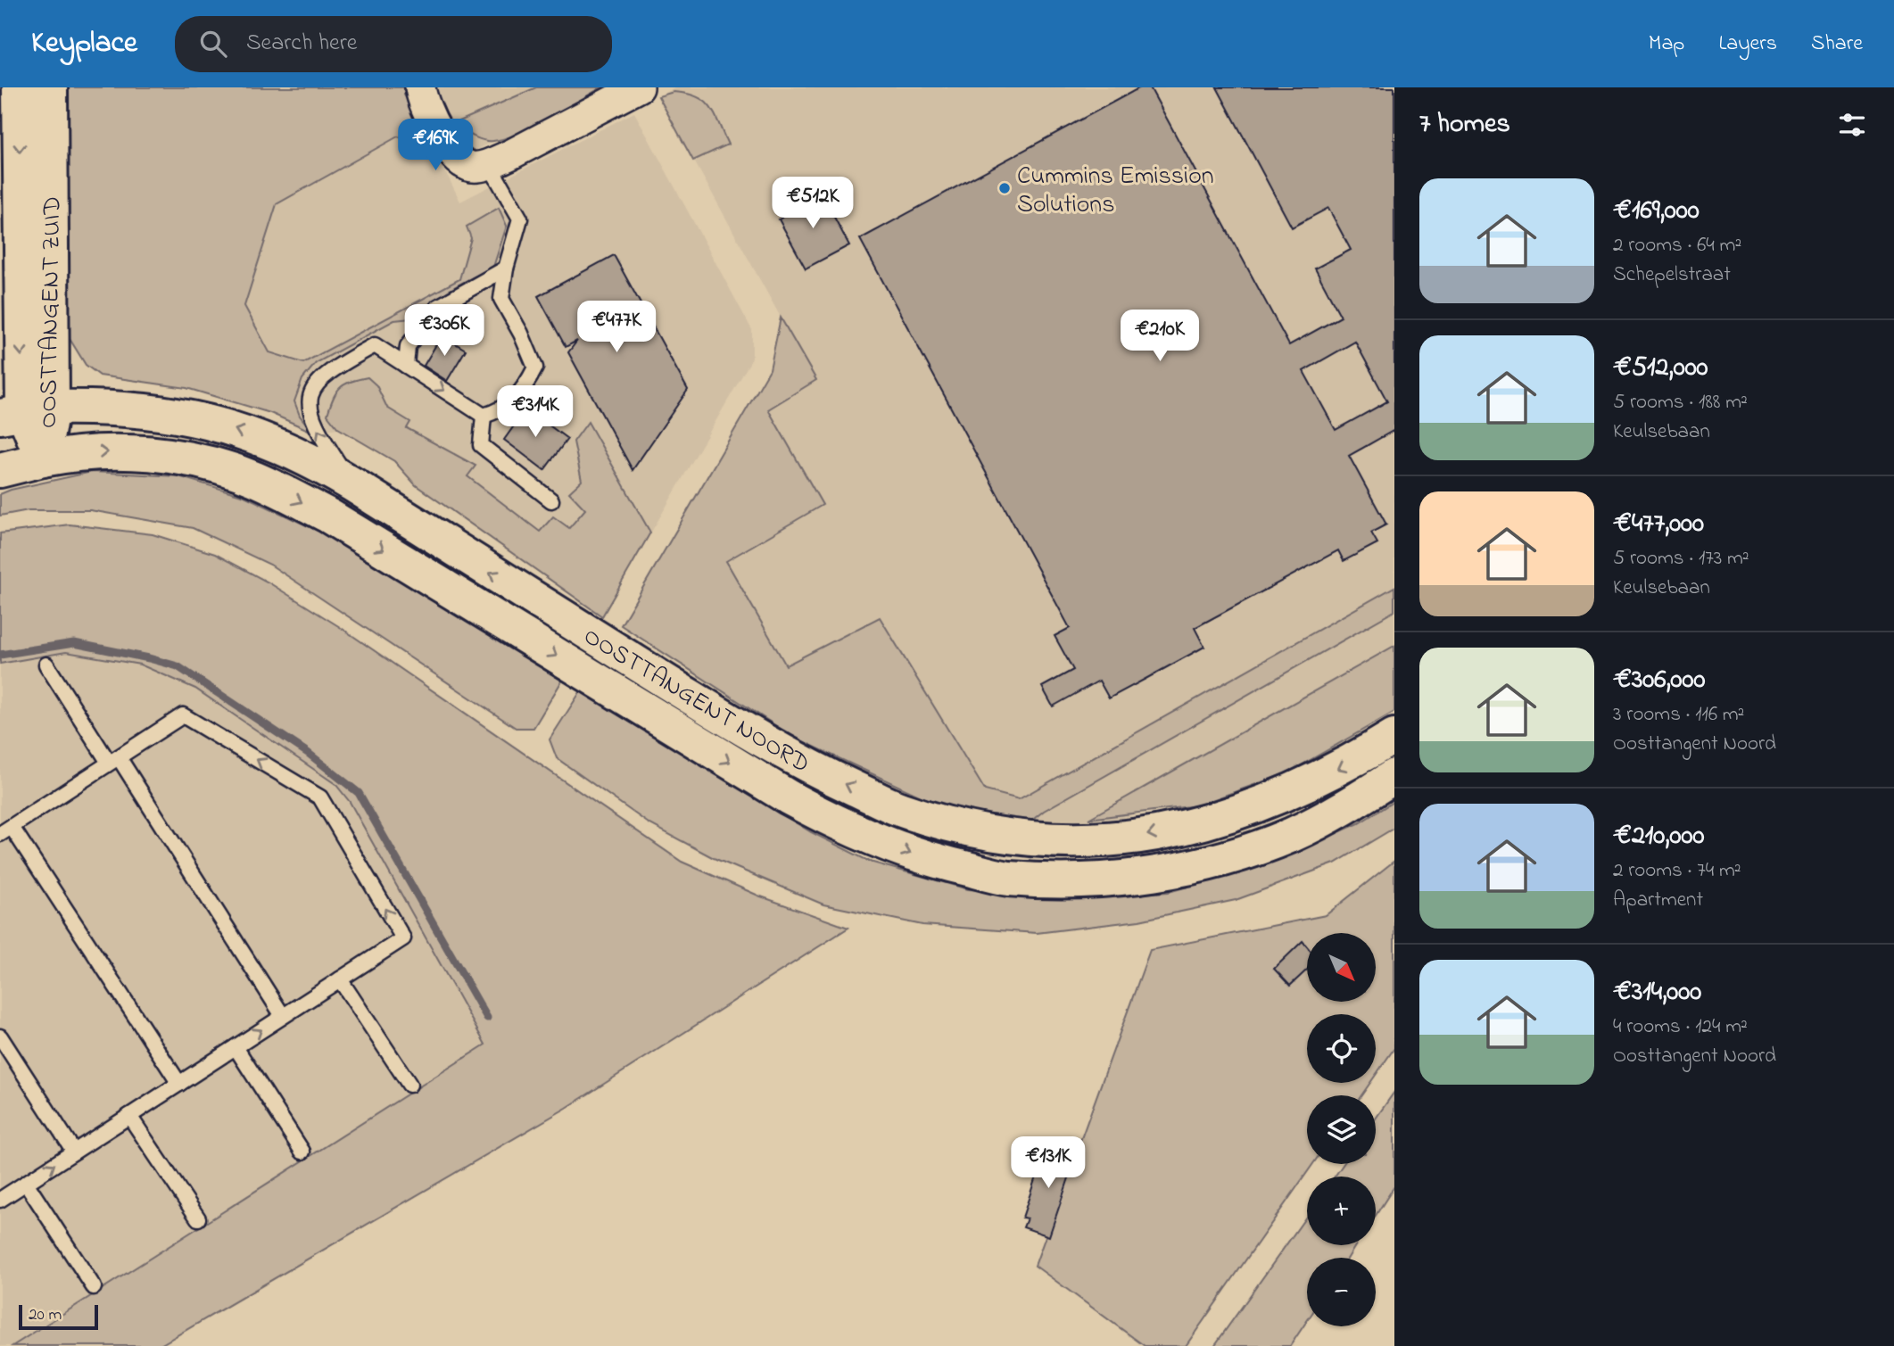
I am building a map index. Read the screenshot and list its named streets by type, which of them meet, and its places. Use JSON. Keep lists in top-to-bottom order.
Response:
{
  "streets": {
    "main road": ["OOSTTANGENT ZUID", "OOSTTANGENT NOORD"]
  },
  "crossings": [
    ["OOSTTANGENT ZUID", "OOSTTANGENT NOORD"]
  ],
  "places": ["Cummins Emission Solutions"],
  "scale_bar": "20 m",
  "north": "bottom right",
  "page": {
    "header": "Keyplace",
    "search": "Search here",
    "nav": ["Map", "Layers", "Share"],
    "heading": "7 homes",
    "price": [
      "€169K",
      "€512K",
      "€477K",
      "€306K",
      "€210K",
      "€314K",
      "€131K"
    ],
    "list": [
      {
        "name": "€169,000",
        "note": "2 rooms · 64 m² · Schepelstraat"
      },
      {
        "name": "€512,000",
        "note": "5 rooms · 188 m² · Keulsebaan"
      },
      {
        "name": "€477,000",
        "note": "5 rooms · 173 m² · Keulsebaan"
      },
      {
        "name": "€306,000",
        "note": "3 rooms · 116 m² · Oosttangent Noord"
      },
      {
        "name": "€210,000",
        "note": "2 rooms · 74 m² · Apartment"
      },
      {
        "name": "€314,000",
        "note": "4 rooms · 124 m² · Oosttangent Noord"
      }
    ],
    "map_buttons": ["+", "−"],
    "scale": "20 m"
  }
}
